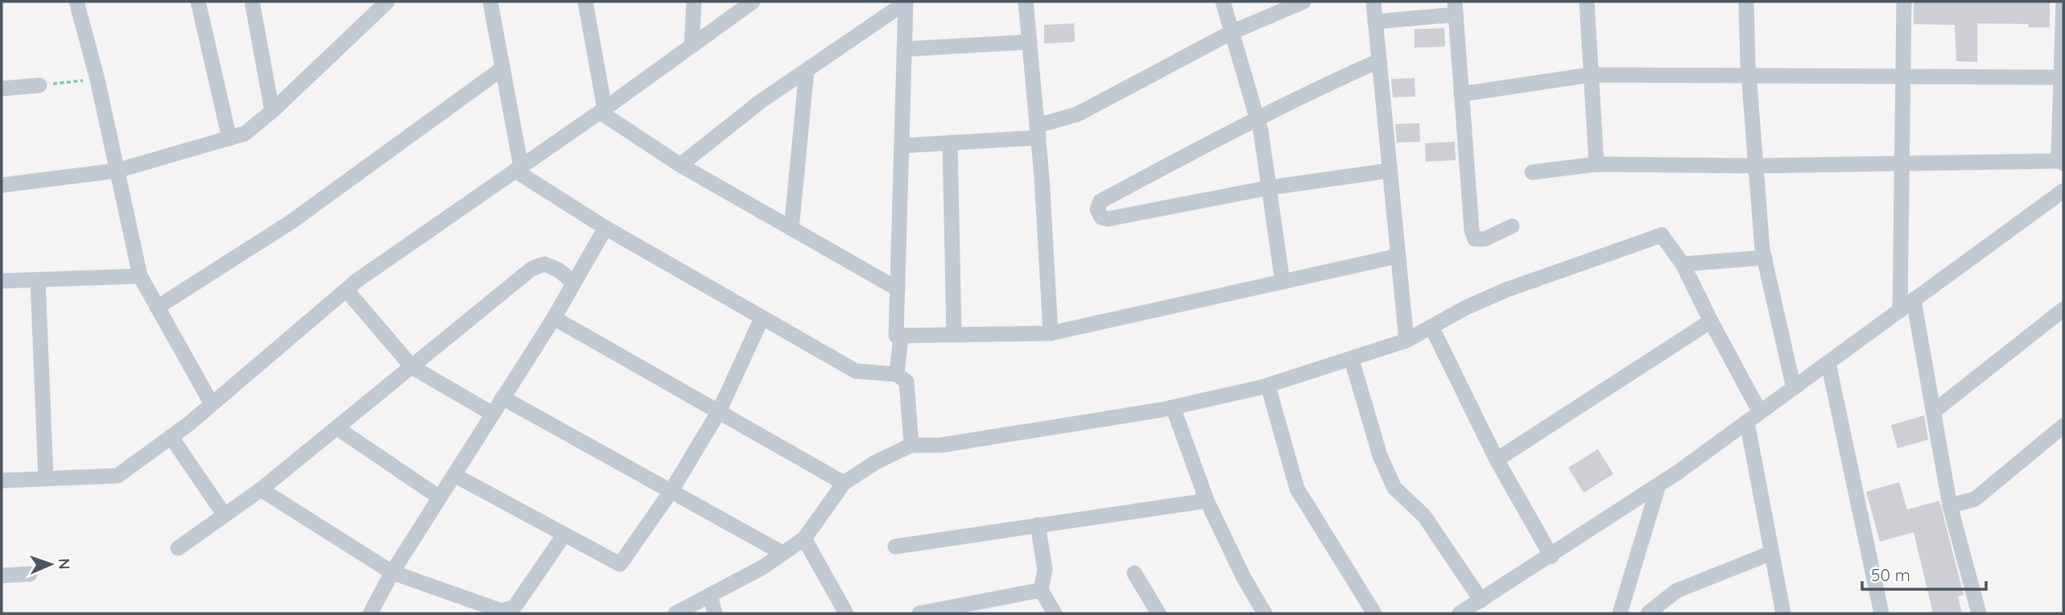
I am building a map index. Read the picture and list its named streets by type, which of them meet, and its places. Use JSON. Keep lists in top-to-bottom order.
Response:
{
  "scale_bar": "50 m",
  "north": "right"
}
